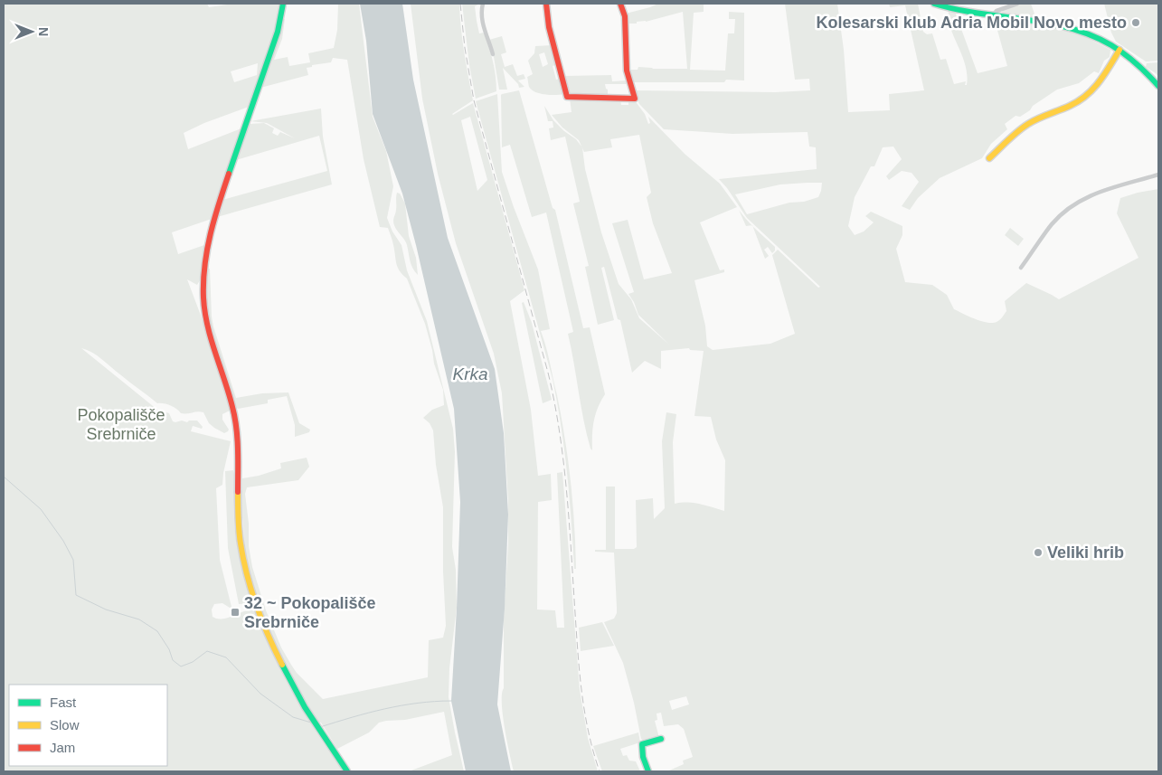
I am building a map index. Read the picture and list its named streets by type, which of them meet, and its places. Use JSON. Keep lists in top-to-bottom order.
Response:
{
  "water": ["Krka"],
  "parks": ["Pokopališče Srebrniče"],
  "places": {
    "other": ["Kolesarski klub Adria Mobil Novo mesto", "Veliki hrib"],
    "transit": ["32 ~ Pokopališče Srebrniče"]
  },
  "legend": ["Fast", "Slow", "Jam"],
  "north": "right"
}
